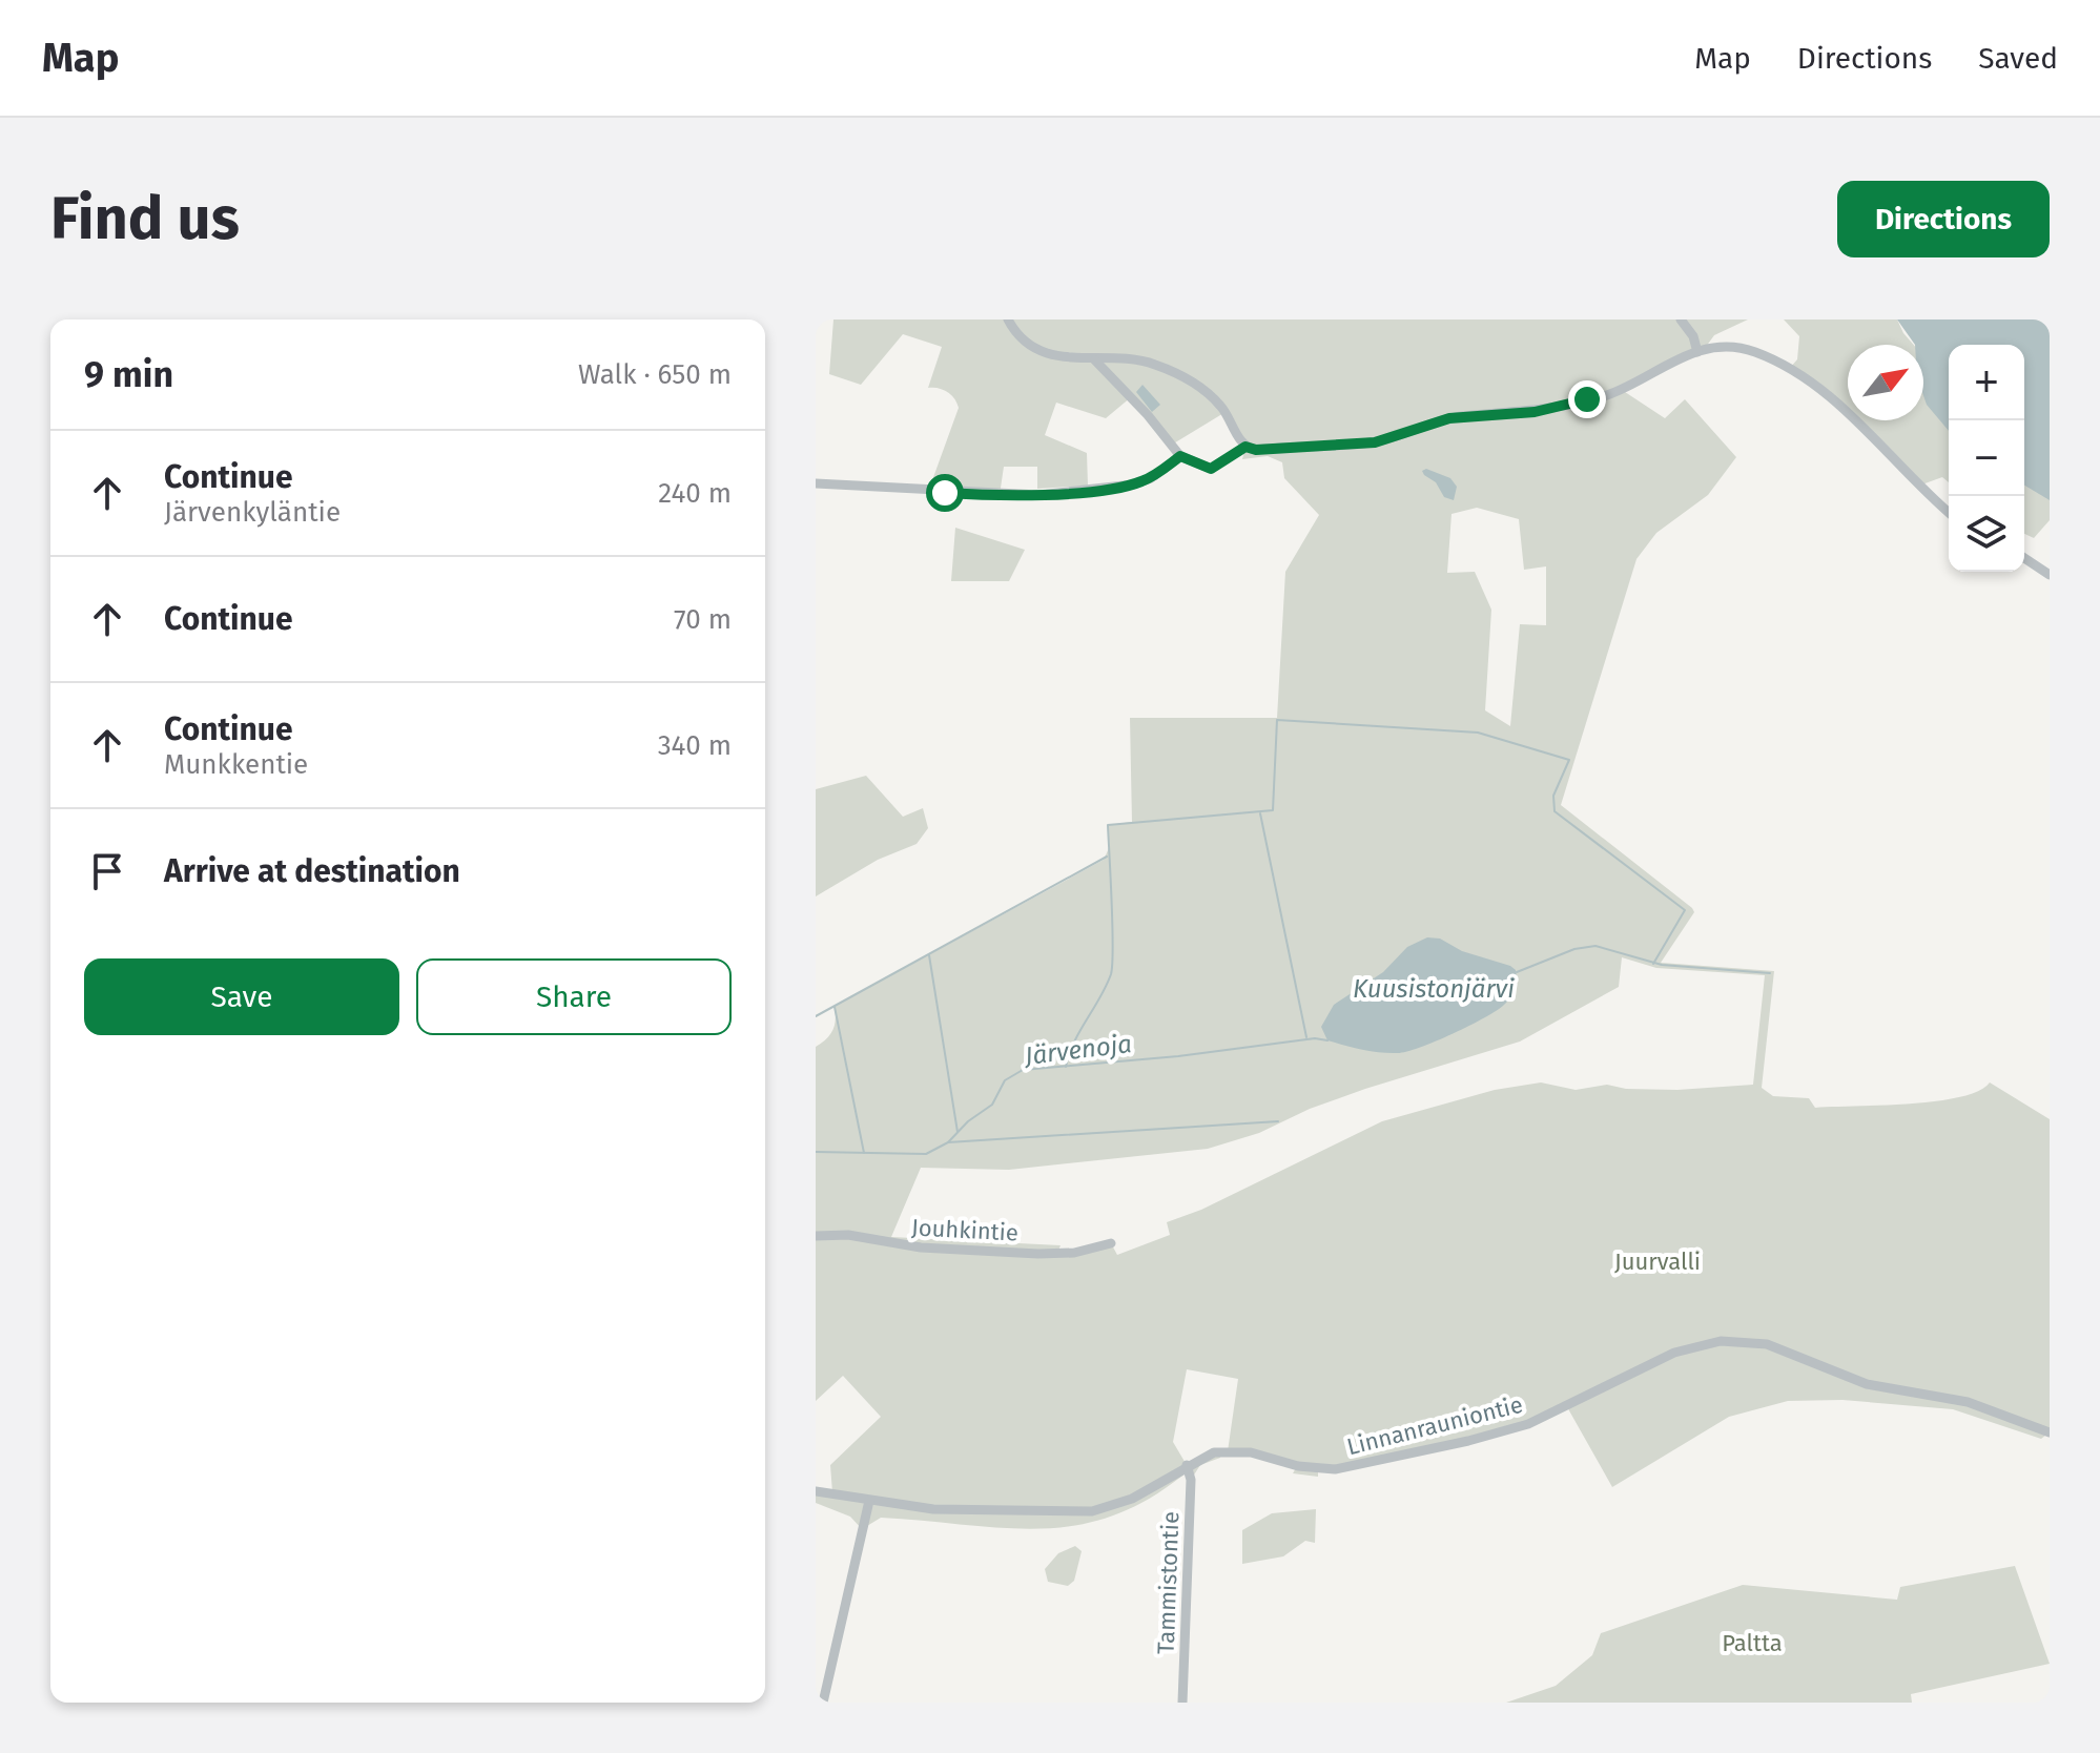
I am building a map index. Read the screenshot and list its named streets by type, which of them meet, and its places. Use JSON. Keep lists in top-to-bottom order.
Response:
{
  "streets": {
    "street": ["Jouhkintie", "Linnanrauniontie", "Tammistontie"]
  },
  "crossings": [
    ["Linnanrauniontie", "Tammistontie"]
  ],
  "water": ["Kuusistonjärvi", "Järvenoja"],
  "parks": ["Juurvalli", "Paltta"],
  "north": "top right",
  "page": {
    "header": "Map",
    "nav": ["Map", "Directions", "Saved"],
    "buttons": [
      "Directions",
      ["Save", "Share"]
    ],
    "title": "Find us",
    "heading": ["9 min", "Walk · 650 m"],
    "map_buttons": ["+", "−"],
    "list": [
      ["Continue", "Järvenkyläntie", "240 m"],
      ["Continue", "70 m"],
      ["Continue", "Munkkentie", "340 m"],
      "Arrive at destination"
    ]
  }
}
